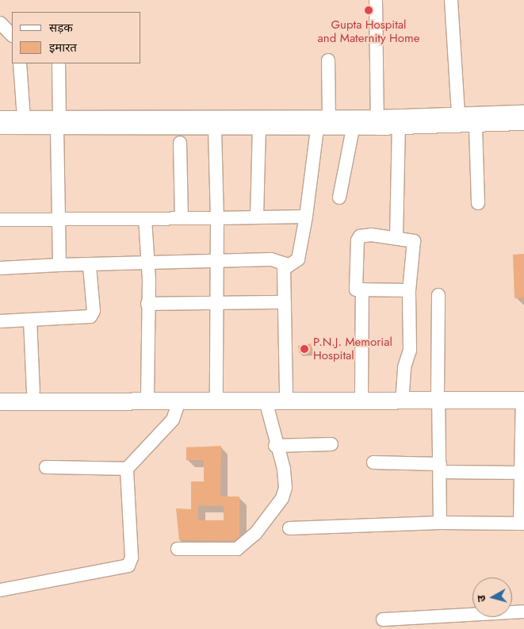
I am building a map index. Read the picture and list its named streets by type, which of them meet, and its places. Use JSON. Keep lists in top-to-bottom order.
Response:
{
  "places": ["Gupta Hospital and Maternity Home", "P.N.J. Memorial Hospital"],
  "legend": ["सड़क", "इमारत"],
  "north": "left"
}
